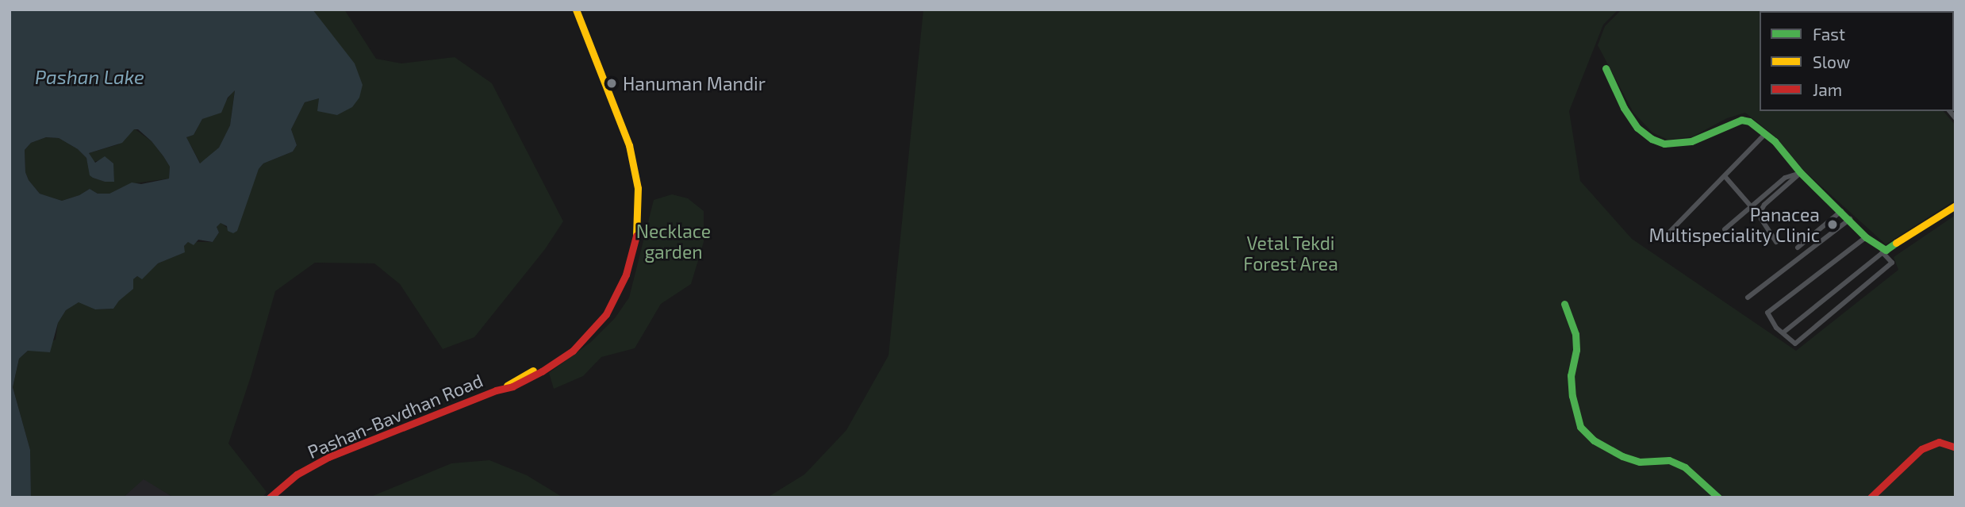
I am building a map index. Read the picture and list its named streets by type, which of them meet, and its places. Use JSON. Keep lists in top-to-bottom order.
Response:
{
  "streets": {
    "street": ["Pashan-Bavdhan Road"]
  },
  "water": ["Pashan Lake"],
  "parks": ["Necklace garden", "Vetal Tekdi Forest Area"],
  "places": ["Hanuman Mandir", "Panacea Multispeciality Clinic"],
  "legend": ["Fast", "Slow", "Jam"]
}
